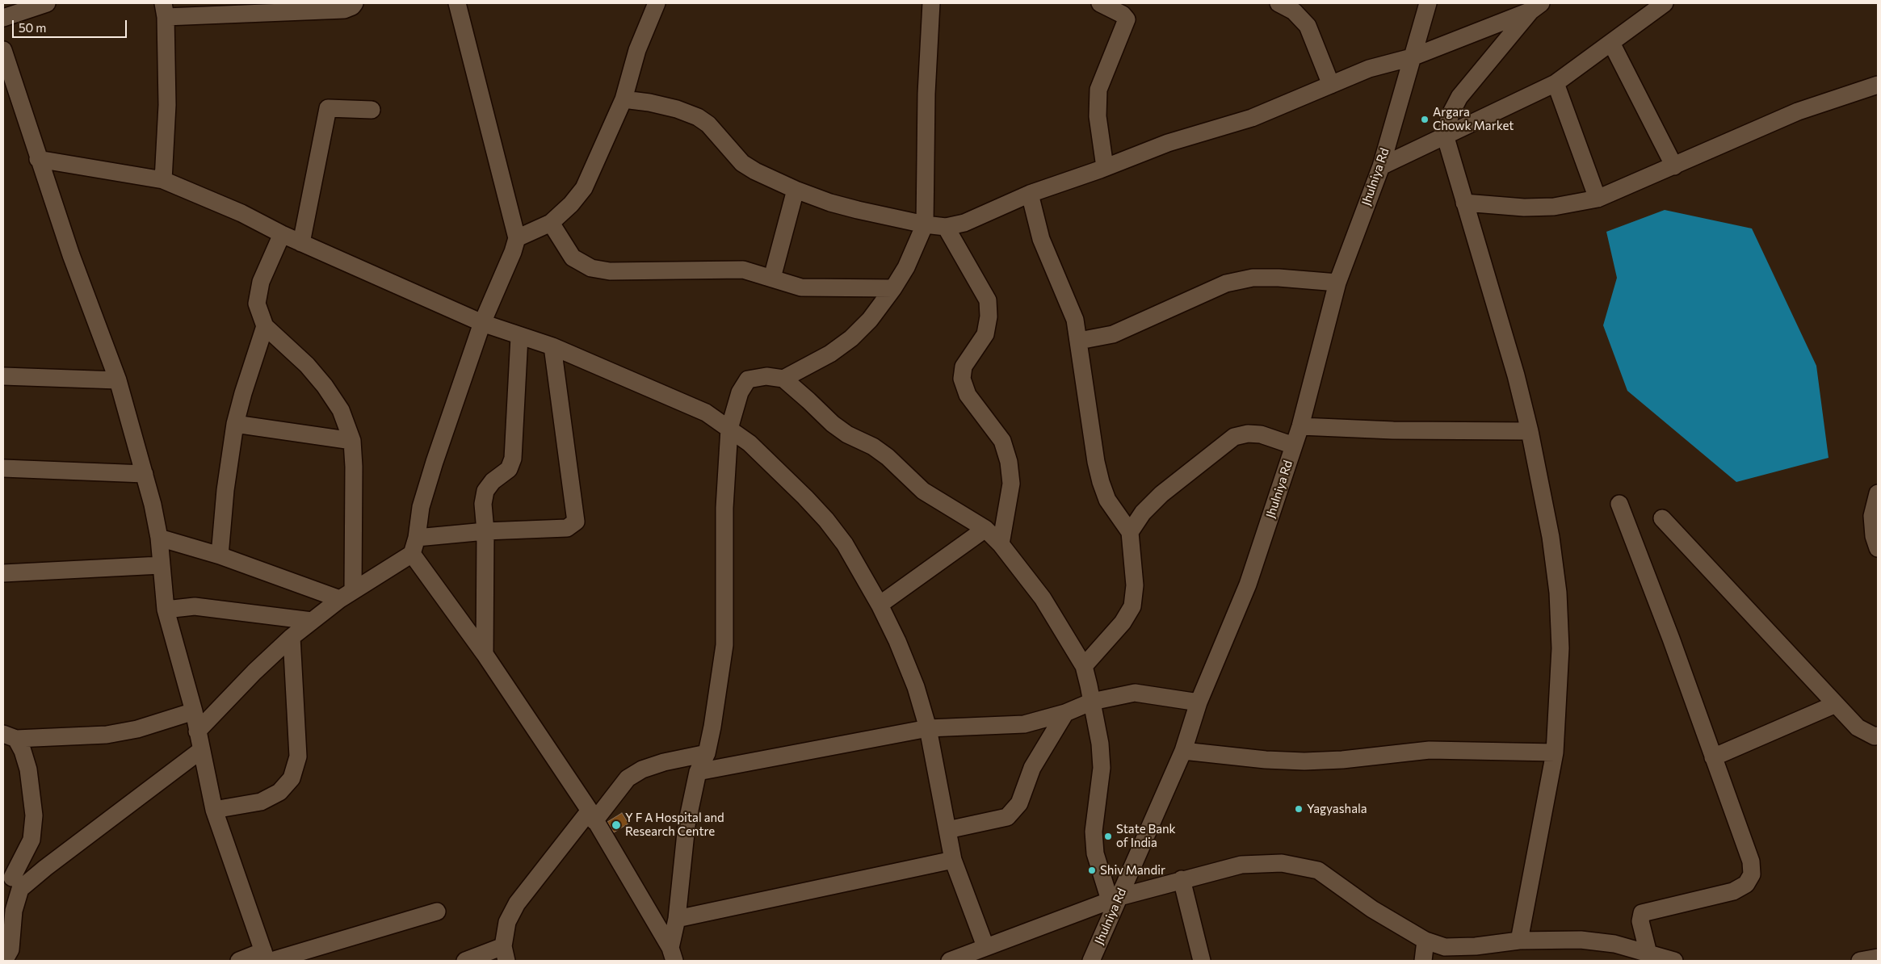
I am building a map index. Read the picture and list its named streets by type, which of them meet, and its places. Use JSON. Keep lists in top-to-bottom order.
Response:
{
  "streets": {
    "street": ["Jhulniya Rd"]
  },
  "places": [
    "Argara Chowk Market",
    "Yagyashala",
    "Y F A Hospital and Research Centre",
    "State Bank of India",
    "Shiv Mandir"
  ],
  "scale_bar": "50 m"
}
